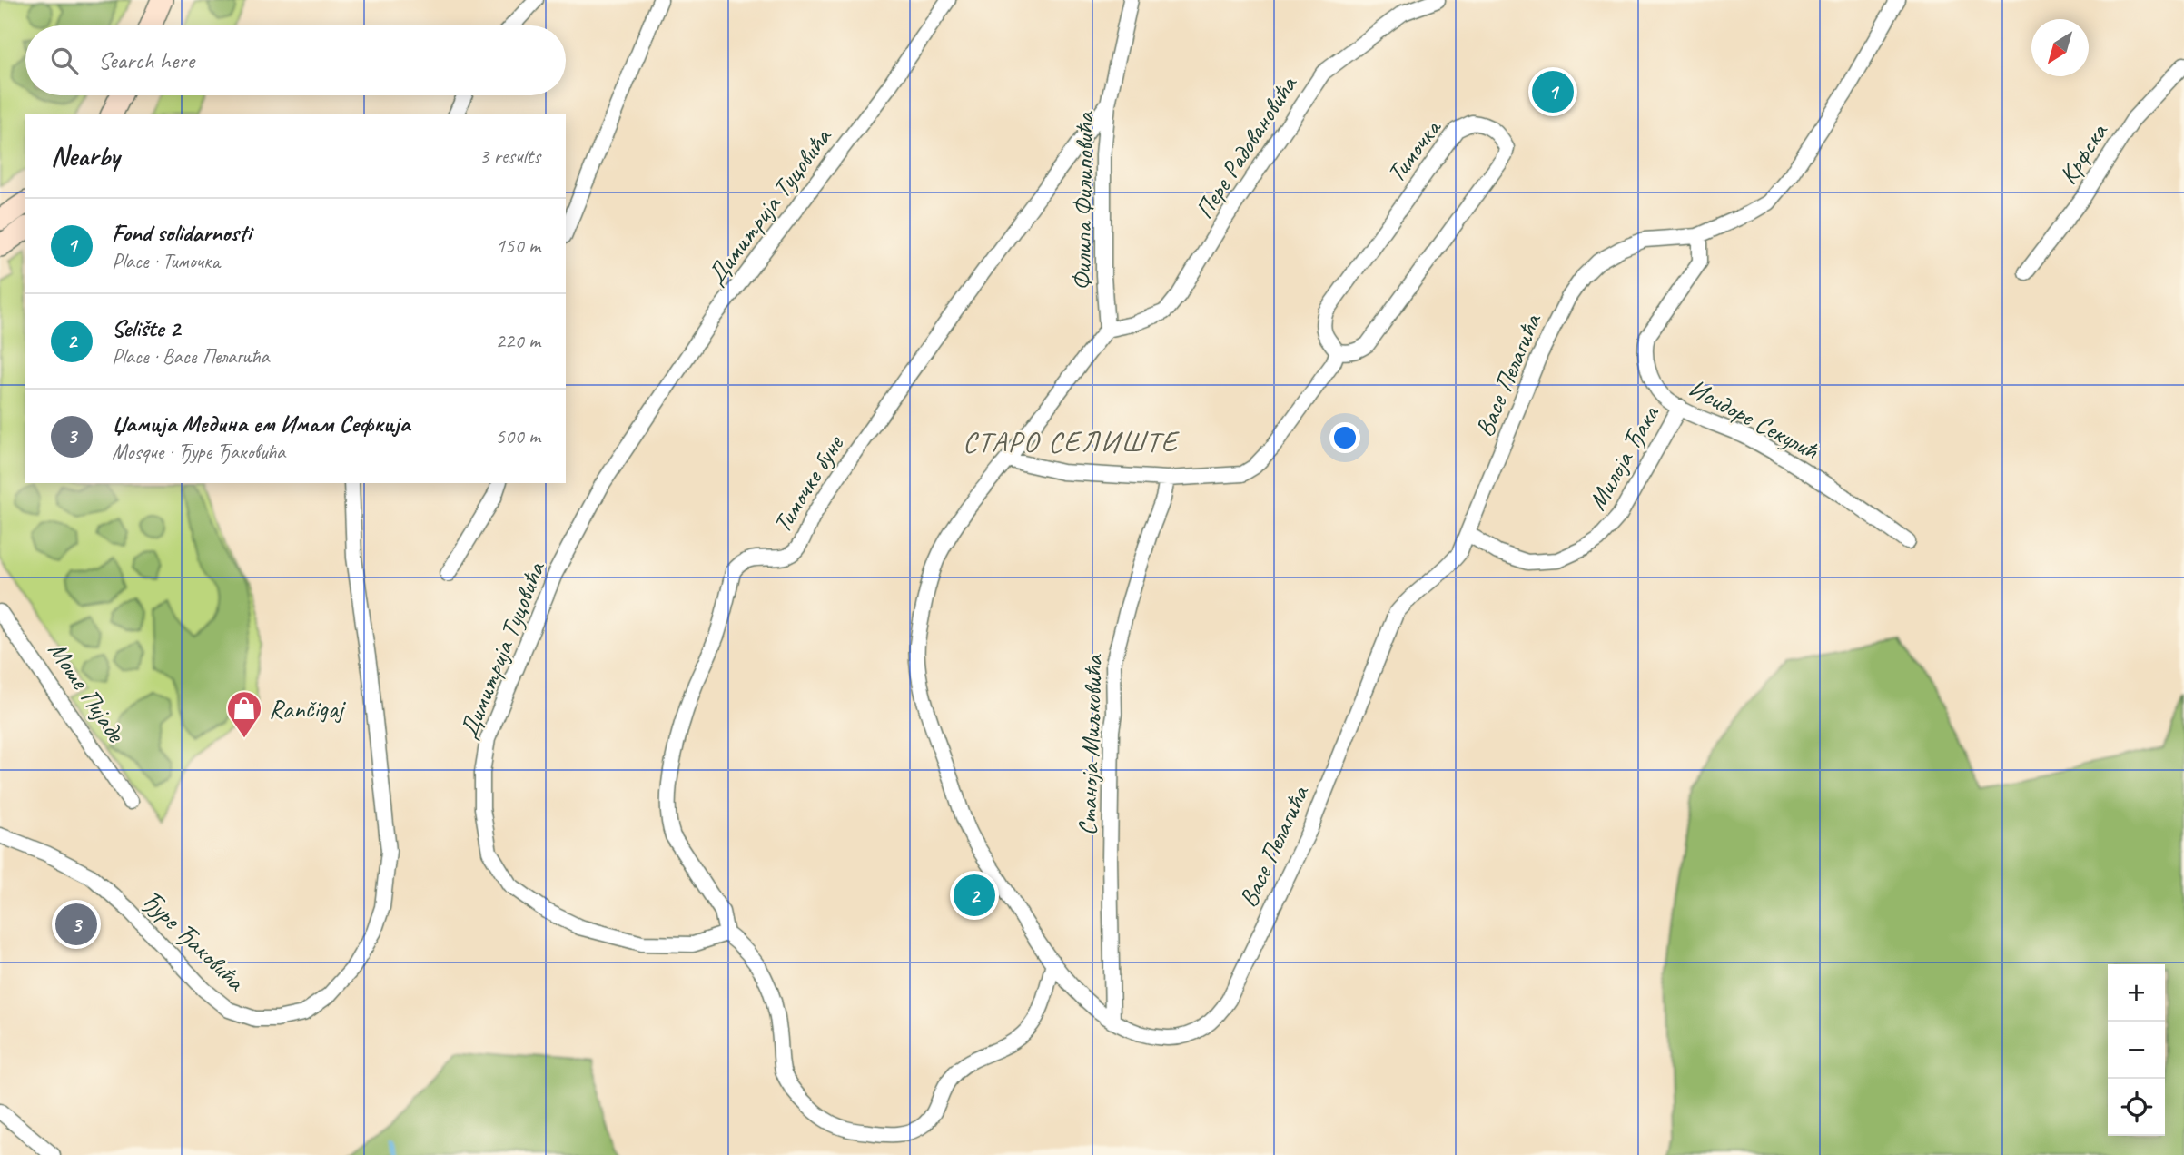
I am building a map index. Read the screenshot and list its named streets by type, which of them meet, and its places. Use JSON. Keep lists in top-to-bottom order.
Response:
{
  "streets": {
    "street": [
      "Пере Радовановића",
      "Тимочка",
      "Крфска",
      "Филипа Филиповића",
      "Димитрија Туцовића",
      "Васе Пелагића",
      "Исидоре Секулић",
      "Милоја Ђака",
      "Тимочке буне",
      "Моше Пијаде",
      "Станоја Миљковића",
      "Ђуре Ђаковића"
    ]
  },
  "crossings": [
    ["Пере Радовановића", "Филипа Филиповића"],
    ["Пере Радовановића", "Васе Пелагића"],
    ["Филипа Филиповића", "Васе Пелагића"],
    ["Филипа Филиповића", "Тимочке буне"],
    ["Димитрија Туцовића", "Тимочке буне"],
    ["Васе Пелагића", "Исидоре Секулић"],
    ["Васе Пелагића", "Милоја Ђака"],
    ["Васе Пелагића", "Станоја Миљковића"],
    ["Исидоре Секулић", "Милоја Ђака"]
  ],
  "districts": ["СТАРО СЕЛИШТЕ"],
  "places": {
    "shop": ["Rančigaj"]
  },
  "north": "bottom left",
  "page": {
    "search": "Search here",
    "pins": ["1", "2", "3"],
    "heading": ["Nearby", "3 results"],
    "list": [
      {
        "mark": "1",
        "name": "Fond solidarnosti",
        "note": "Place · Тимочка",
        "value": "150 m"
      },
      {
        "mark": "2",
        "name": "Selište 2",
        "note": "Place · Васе Пелагића",
        "value": "220 m"
      },
      {
        "mark": "3",
        "name": "Џамија Медина ем Имам Сефкија",
        "note": "Mosque · Ђуре Ђаковића",
        "value": "500 m"
      }
    ],
    "map_buttons": ["+", "−"]
  }
}
